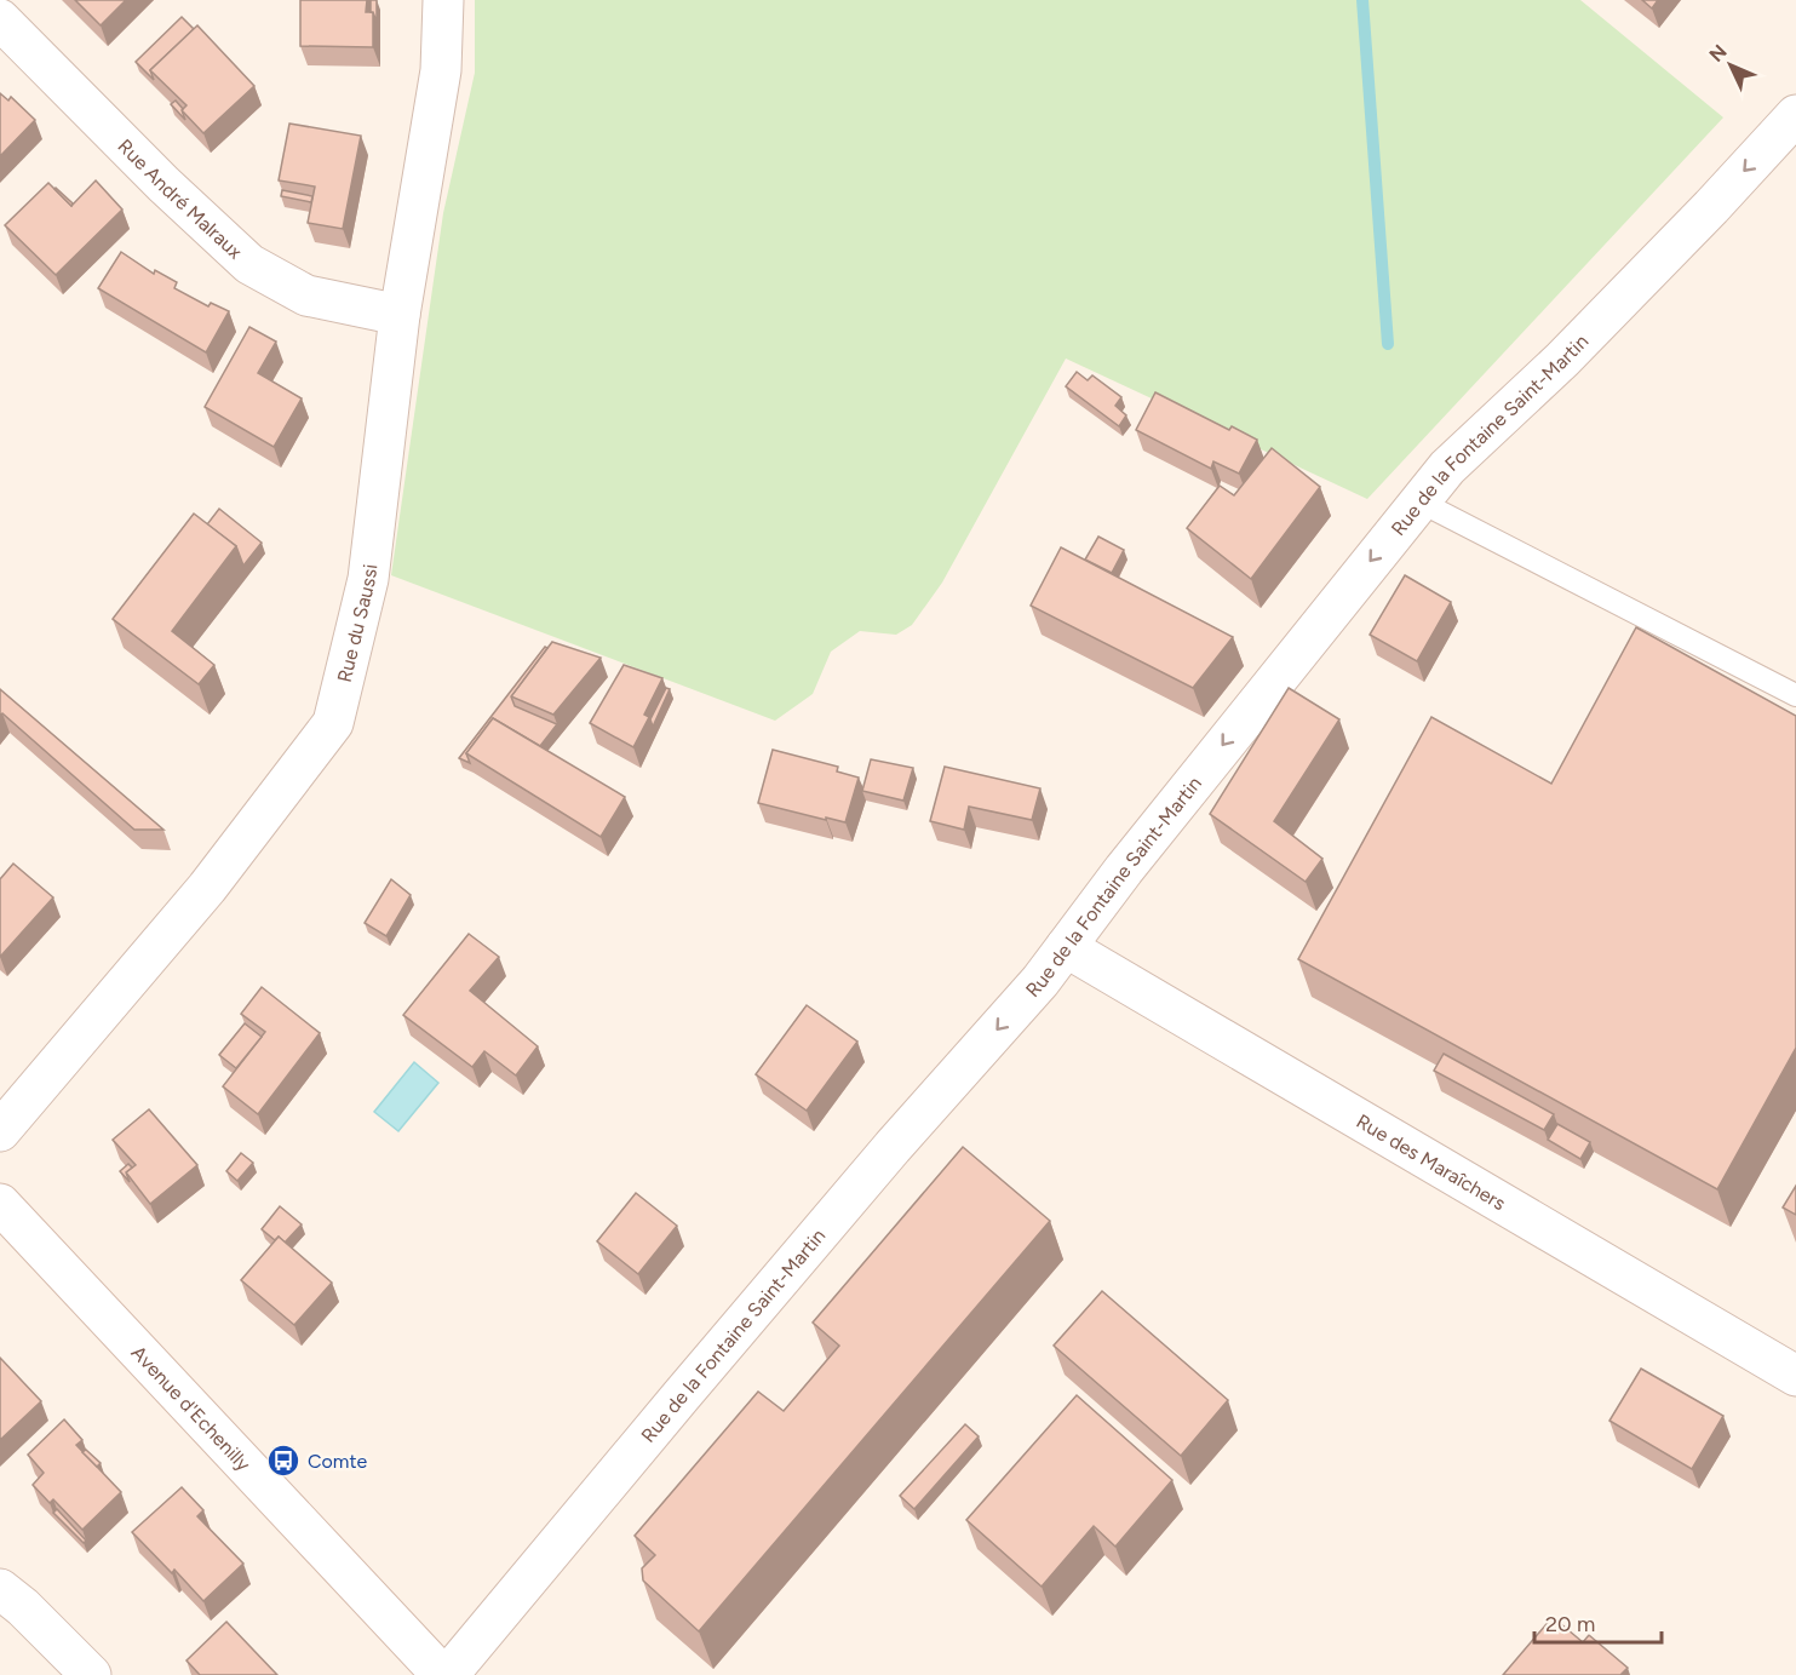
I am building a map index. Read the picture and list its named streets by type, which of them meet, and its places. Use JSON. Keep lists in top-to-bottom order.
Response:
{
  "streets": {
    "street": [
      "Rue André Malraux",
      "Rue de la Fontaine Saint-Martin",
      "Rue du Saussi",
      "Rue des Maraîchers",
      "Avenue d'Echenilly"
    ]
  },
  "crossings": [
    ["Rue André Malraux", "Rue du Saussi"],
    ["Rue de la Fontaine Saint-Martin", "Rue des Maraîchers"]
  ],
  "one_way": ["Rue de la Fontaine Saint-Martin"],
  "places": {
    "bus stop": ["Comte"]
  },
  "scale_bar": "20 m",
  "north": "top left"
}
